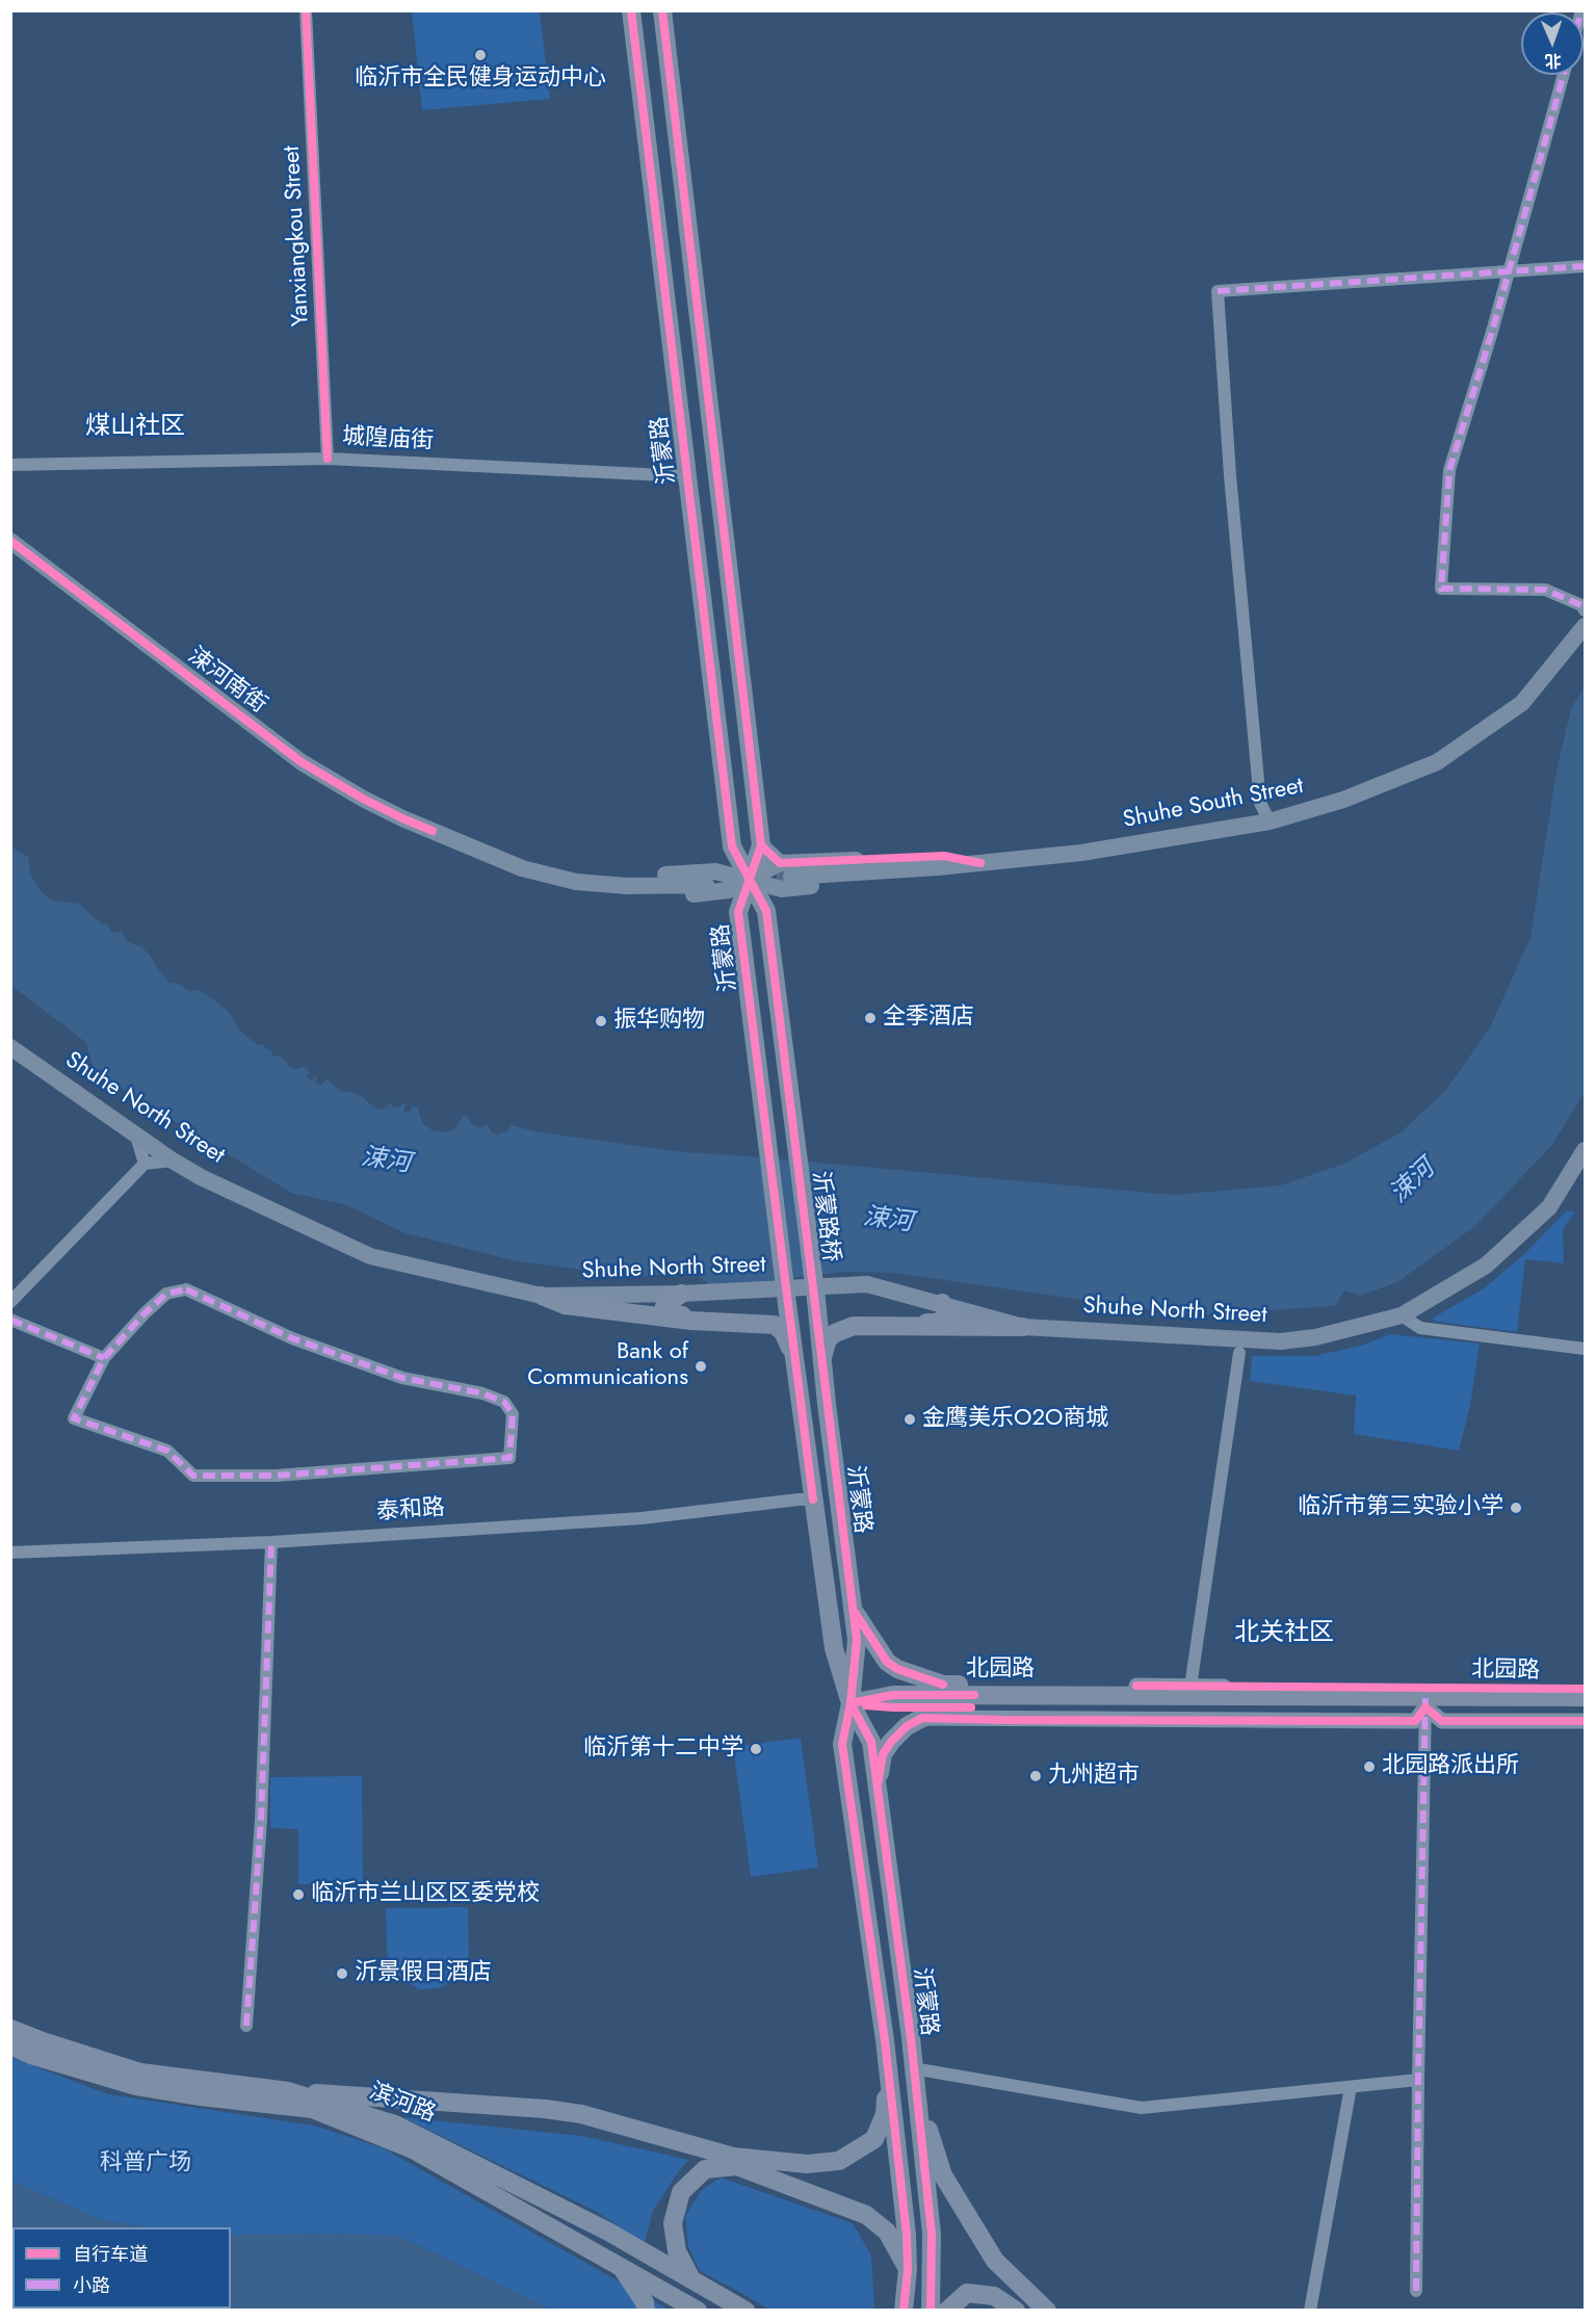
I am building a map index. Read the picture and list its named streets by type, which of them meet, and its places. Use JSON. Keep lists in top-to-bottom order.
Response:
{
  "streets": {
    "main road": [
      "沂蒙路",
      "涑河南街",
      "Shuhe South Street",
      "Shuhe North Street",
      "沂蒙路桥",
      "北园路",
      "滨河路"
    ],
    "street": ["Yanxiangkou Street", "城隍庙街", "泰和路"]
  },
  "crossings": [
    ["Yanxiangkou Street", "城隍庙街"],
    ["城隍庙街", "沂蒙路"],
    ["沂蒙路", "涑河南街"],
    ["沂蒙路", "沂蒙路桥"],
    ["沂蒙路", "泰和路"],
    ["沂蒙路", "北园路"]
  ],
  "districts": ["煤山社区", "北关社区"],
  "water": ["涑河"],
  "parks": ["科普广场"],
  "places": [
    "临沂市全民健身运动中心",
    "全季酒店",
    "振华购物",
    "Bank of Communications",
    "金鹰美乐O2O商城",
    "临沂市第三实验小学",
    "临沂第十二中学",
    "北园路派出所",
    "九州超市",
    "临沂市兰山区区委党校",
    "沂景假日酒店"
  ],
  "legend": ["自行车道", "小路"],
  "north": "bottom"
}
